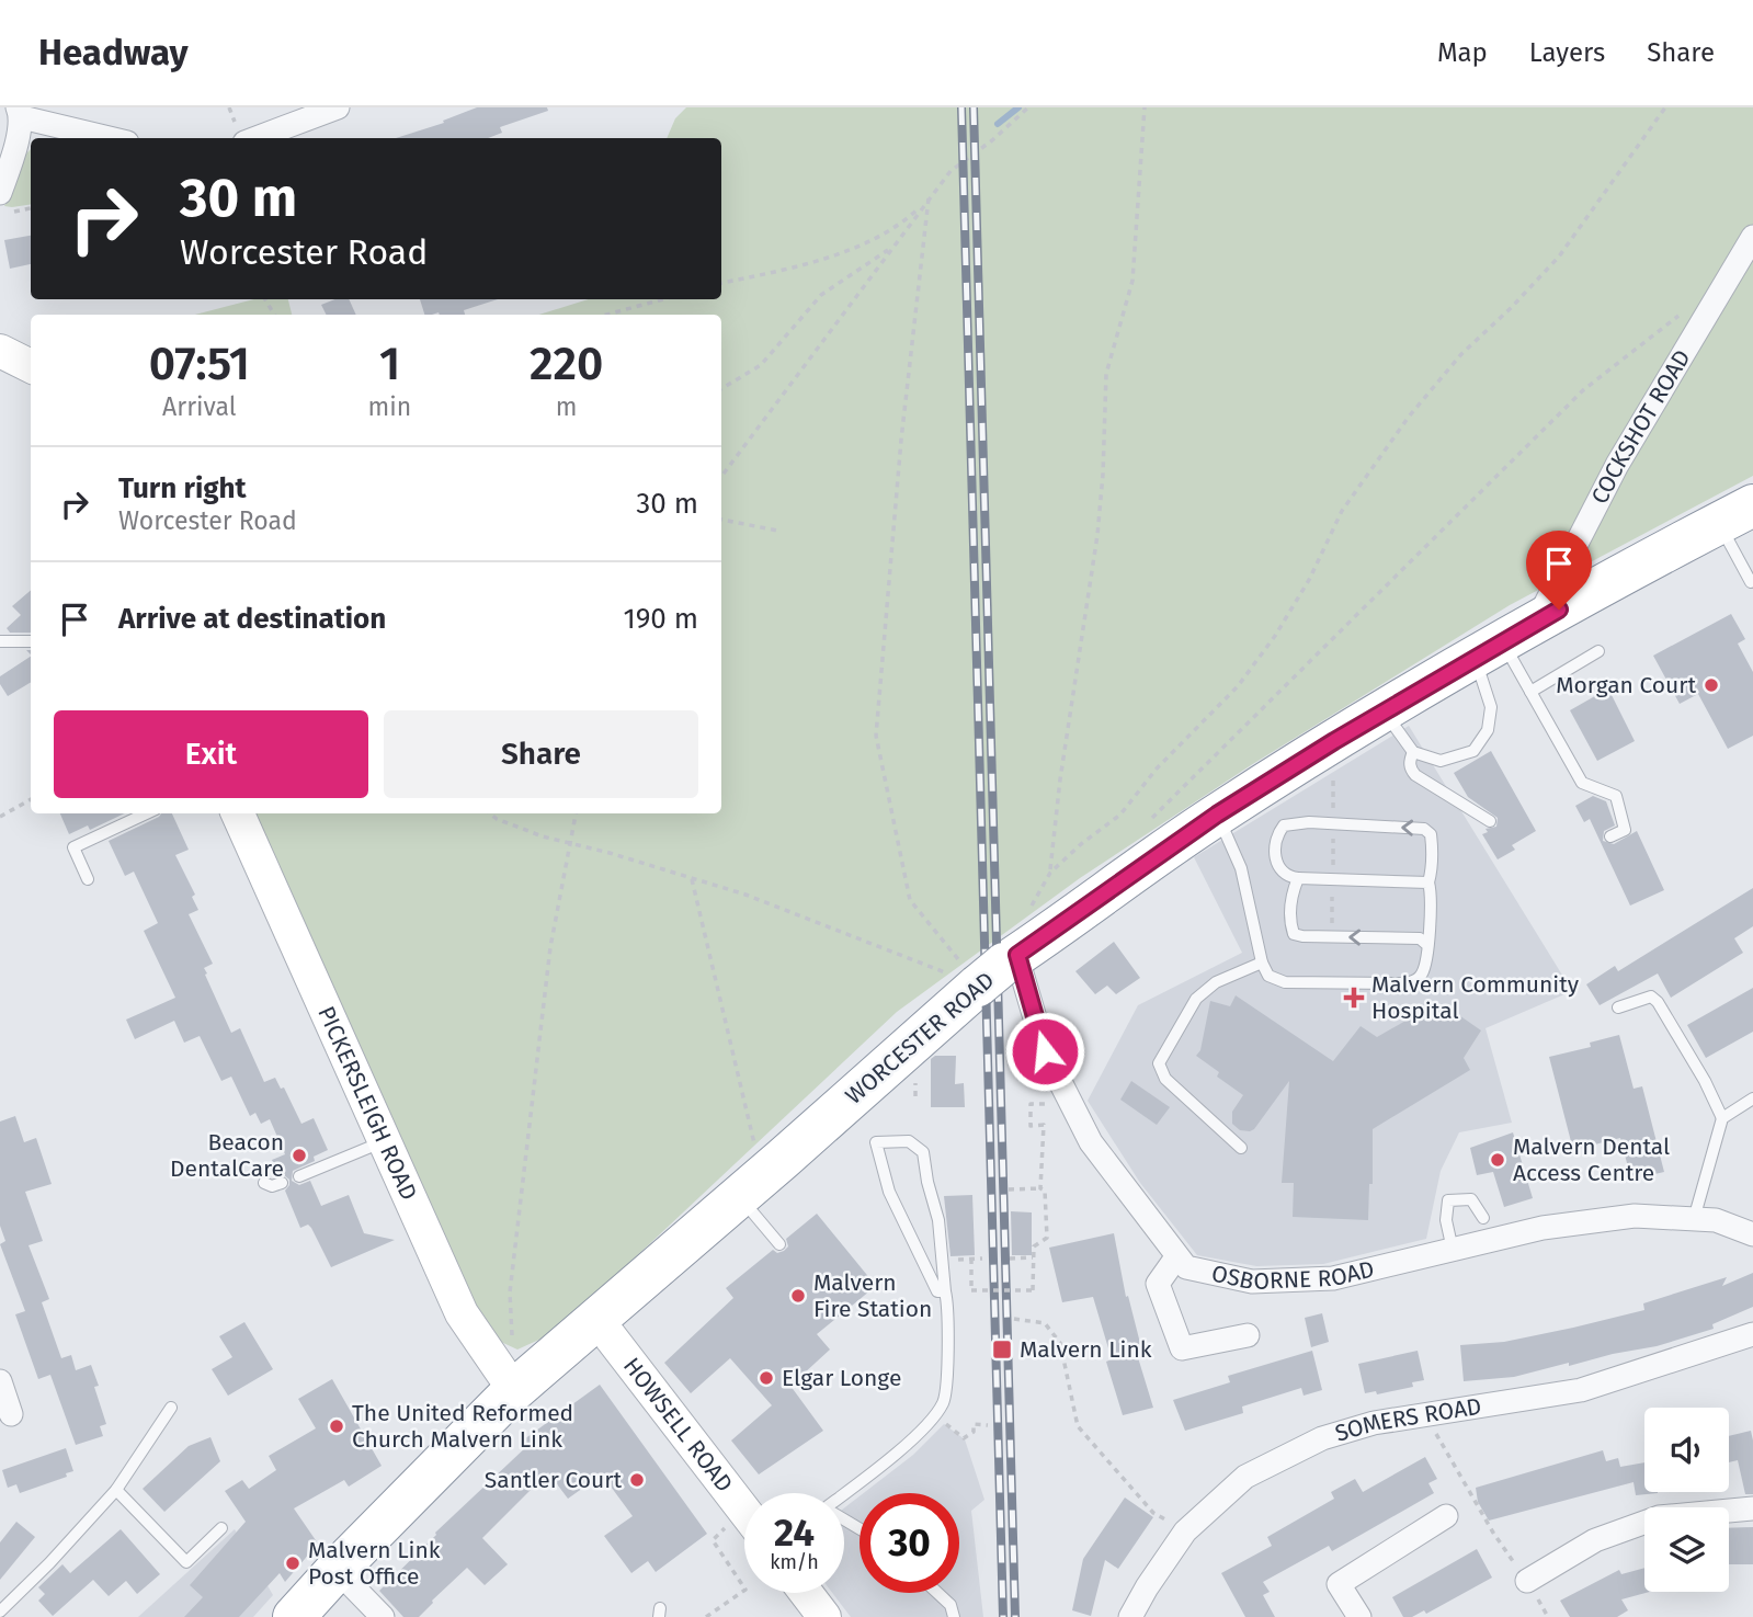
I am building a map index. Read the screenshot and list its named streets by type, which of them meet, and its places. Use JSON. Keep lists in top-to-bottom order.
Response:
{
  "streets": {
    "highway": ["WORCESTER ROAD"],
    "street": [
      "COCKSHOT ROAD",
      "PICKERSLEIGH ROAD",
      "OSBORNE ROAD",
      "SOMERS ROAD",
      "HOWSELL ROAD"
    ]
  },
  "crossings": [
    ["COCKSHOT ROAD", "WORCESTER ROAD"],
    ["WORCESTER ROAD", "PICKERSLEIGH ROAD"],
    ["WORCESTER ROAD", "OSBORNE ROAD"],
    ["WORCESTER ROAD", "HOWSELL ROAD"]
  ],
  "places": {
    "other": [
      "Morgan Court",
      "Beacon DentalCare",
      "Malvern Dental Access Centre",
      "Malvern Fire Station",
      "Elgar Longe",
      "The United Reformed Church Malvern Link",
      "Santler Court",
      "Malvern Link Post Office"
    ],
    "health": ["Malvern Community Hospital"],
    "transit": ["Malvern Link"]
  },
  "page": {
    "header": "Headway",
    "nav": ["Map", "Layers", "Share"],
    "turn": ["30 m", "Worcester Road"],
    "eta": [
      "07:51",
      "Arrival",
      "1",
      "min",
      "220",
      "m"
    ],
    "list": [
      {
        "name": "Turn right",
        "note": "Worcester Road",
        "value": "30 m"
      },
      {
        "name": "Arrive at destination",
        "value": "190 m"
      }
    ],
    "buttons": ["Exit", "Share"],
    "speed": "24 km/h",
    "limit": "30"
  }
}
